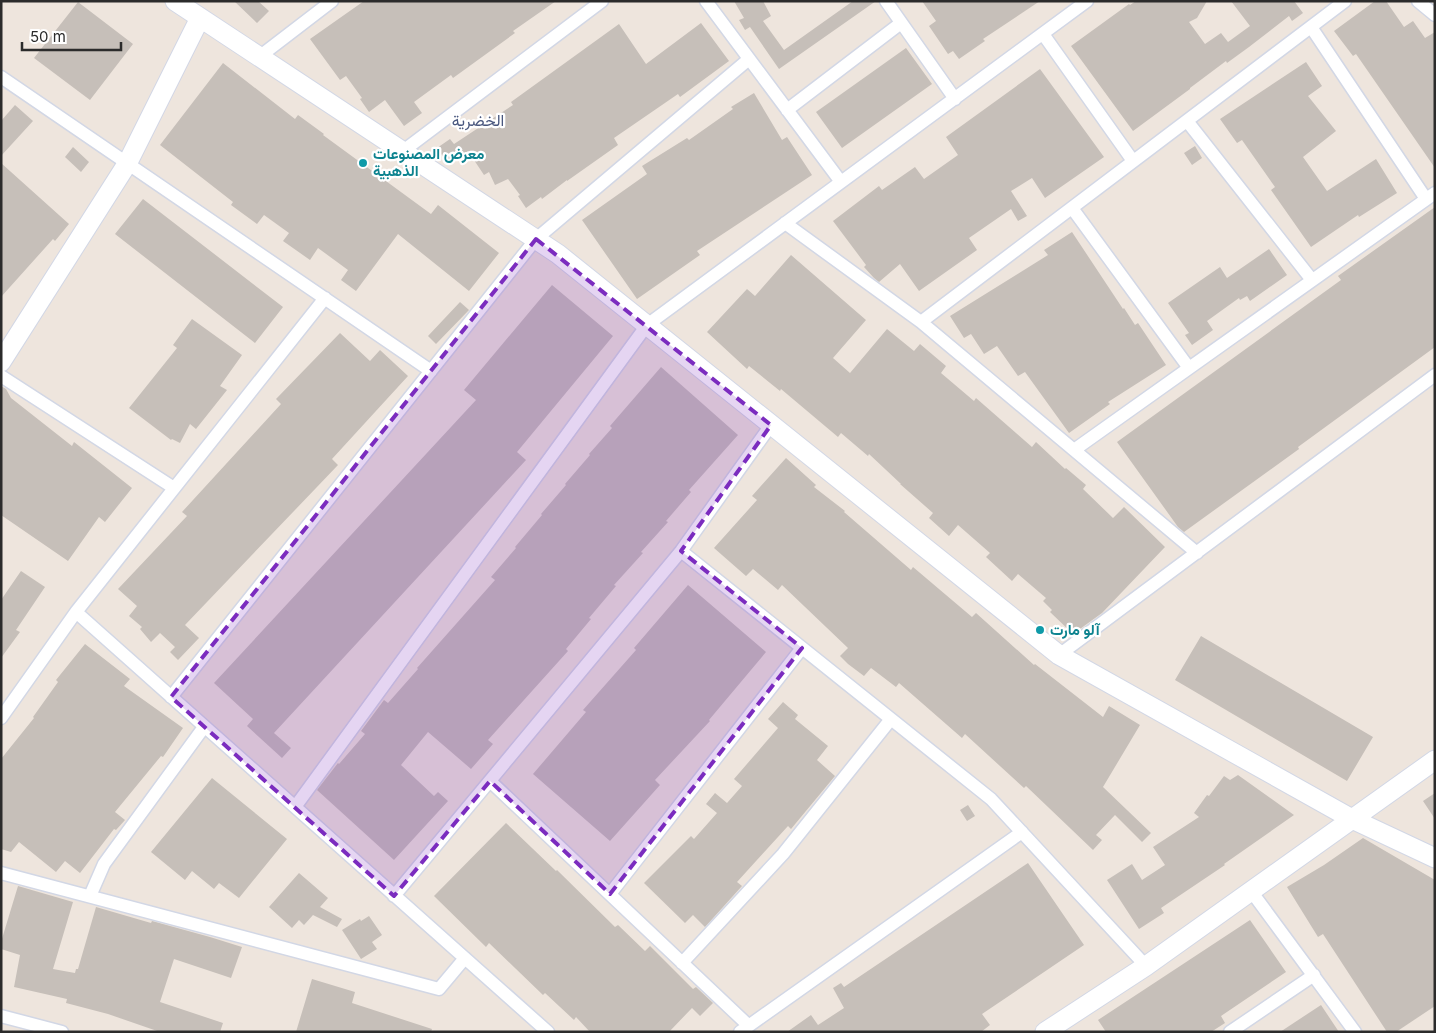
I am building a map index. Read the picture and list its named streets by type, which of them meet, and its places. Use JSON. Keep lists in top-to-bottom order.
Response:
{
  "districts": ["الخضرية"],
  "places": ["معرض المصنوعات الذهبية", "آلو مارت"],
  "scale_bar": "50 m"
}
